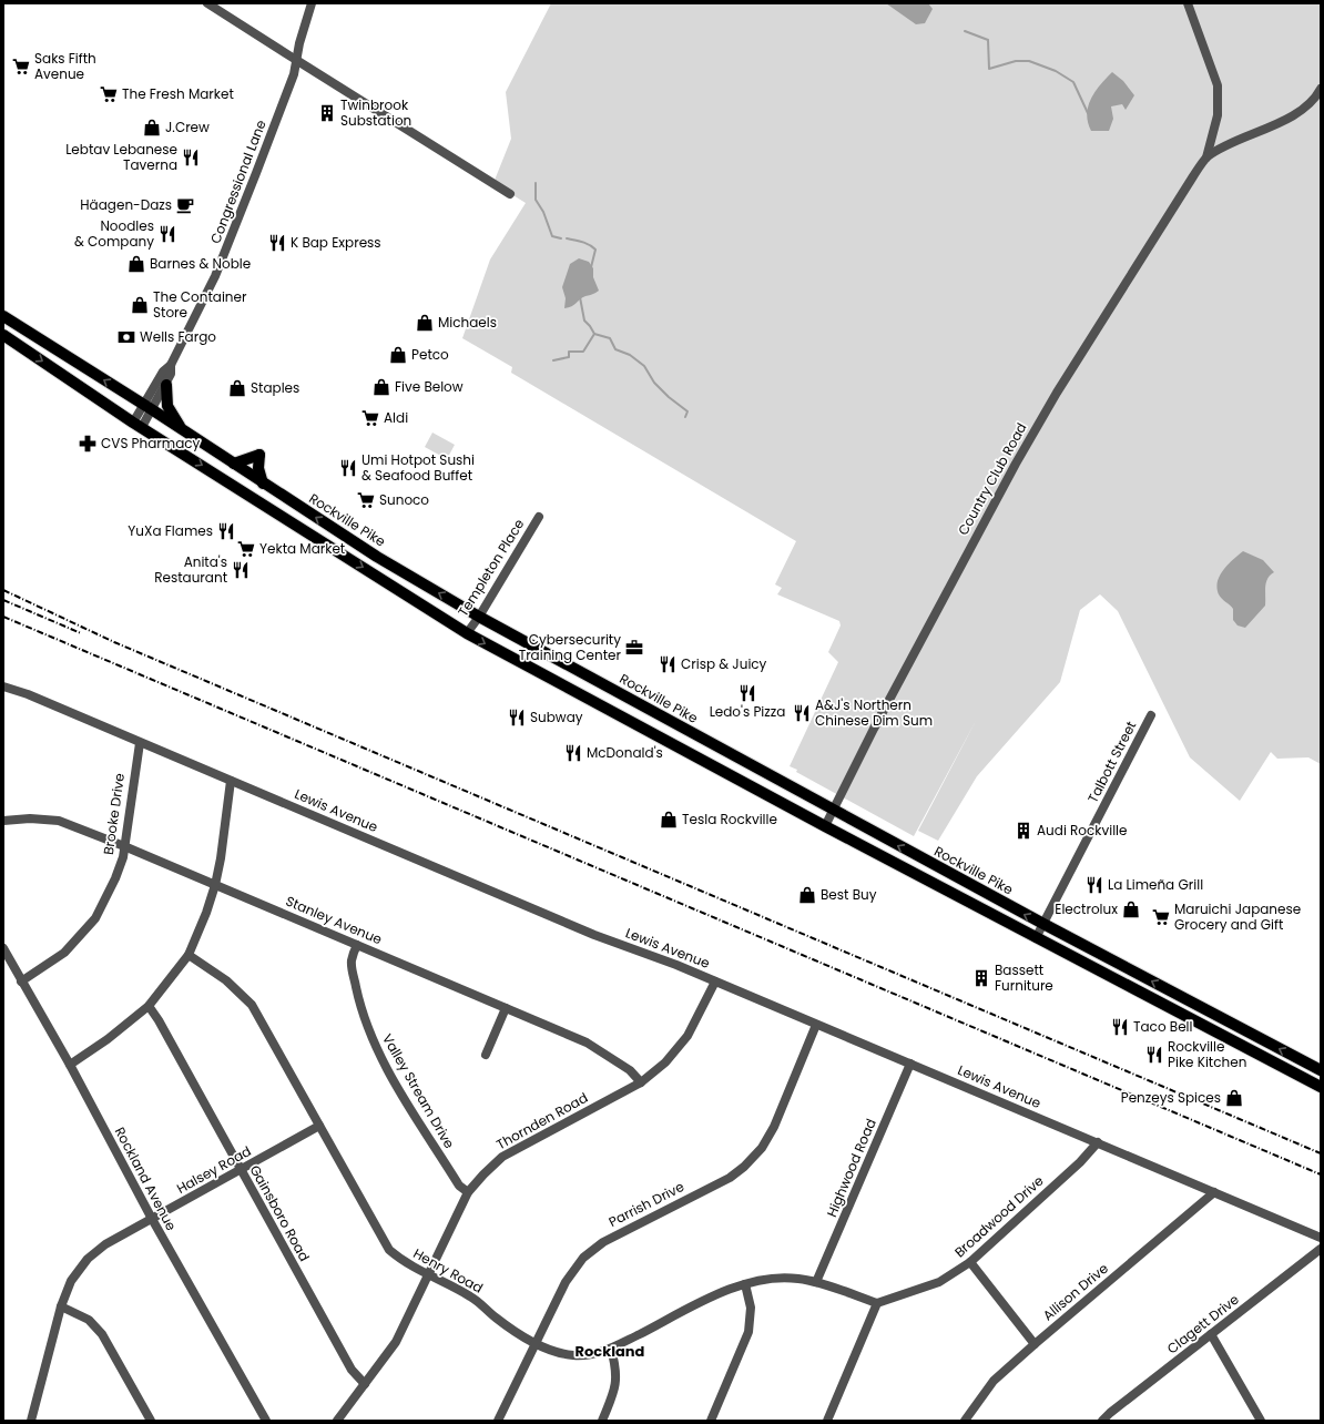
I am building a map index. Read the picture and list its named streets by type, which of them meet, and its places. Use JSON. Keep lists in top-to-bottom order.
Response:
{
  "streets": {
    "main road": ["Rockville Pike"],
    "street": [
      "Congressional Lane",
      "Country Club Road",
      "Templeton Place",
      "Talbott Street",
      "Lewis Avenue",
      "Brooke Drive",
      "Stanley Avenue",
      "Valley Stream Drive",
      "Thornden Road",
      "Highwood Road",
      "Halsey Road",
      "Rockland Avenue",
      "Parrish Drive",
      "Gainsboro Road",
      "Broadwood Drive",
      "Henry Road",
      "Allison Drive",
      "Clagett Drive"
    ]
  },
  "crossings": [
    ["Congressional Lane", "Rockville Pike"],
    ["Country Club Road", "Rockville Pike"],
    ["Rockville Pike", "Templeton Place"],
    ["Rockville Pike", "Talbott Street"],
    ["Lewis Avenue", "Brooke Drive"],
    ["Lewis Avenue", "Thornden Road"],
    ["Lewis Avenue", "Highwood Road"],
    ["Lewis Avenue", "Parrish Drive"],
    ["Lewis Avenue", "Broadwood Drive"],
    ["Lewis Avenue", "Allison Drive"],
    ["Brooke Drive", "Stanley Avenue"],
    ["Brooke Drive", "Rockland Avenue"],
    ["Stanley Avenue", "Valley Stream Drive"],
    ["Stanley Avenue", "Thornden Road"],
    ["Valley Stream Drive", "Thornden Road"],
    ["Thornden Road", "Gainsboro Road"],
    ["Thornden Road", "Henry Road"],
    ["Highwood Road", "Henry Road"],
    ["Halsey Road", "Rockland Avenue"],
    ["Halsey Road", "Gainsboro Road"],
    ["Halsey Road", "Henry Road"],
    ["Parrish Drive", "Henry Road"],
    ["Broadwood Drive", "Henry Road"]
  ],
  "districts": ["Rockland"],
  "places": {
    "supermarket": [
      "Saks Fifth Avenue",
      "The Fresh Market",
      "Aldi",
      "Sunoco",
      "Yekta Market",
      "Maruichi Japanese Grocery and Gift"
    ],
    "building": ["Twinbrook Substation", "Audi Rockville", "Bassett Furniture"],
    "shop": [
      "J.Crew",
      "Barnes & Noble",
      "The Container Store",
      "Michaels",
      "Petco",
      "Five Below",
      "Staples",
      "Tesla Rockville",
      "Best Buy",
      "Electrolux",
      "Penzeys Spices"
    ],
    "restaurant": [
      "Lebtav Lebanese Taverna",
      "Noodles & Company",
      "K Bap Express",
      "Umi Hotpot Sushi & Seafood Buffet",
      "YuXa Flames",
      "Anita's Restaurant",
      "Crisp & Juicy",
      "Ledo's Pizza",
      "A&J's Northern Chinese Dim Sum",
      "Subway",
      "McDonald's",
      "La Limeña Grill",
      "Taco Bell",
      "Rockville Pike Kitchen"
    ],
    "cafe": ["Häagen-Dazs"],
    "bank": ["Wells Fargo"],
    "pharmacy": ["CVS Pharmacy"],
    "office": ["Cybersecurity Training Center"]
  }
}
